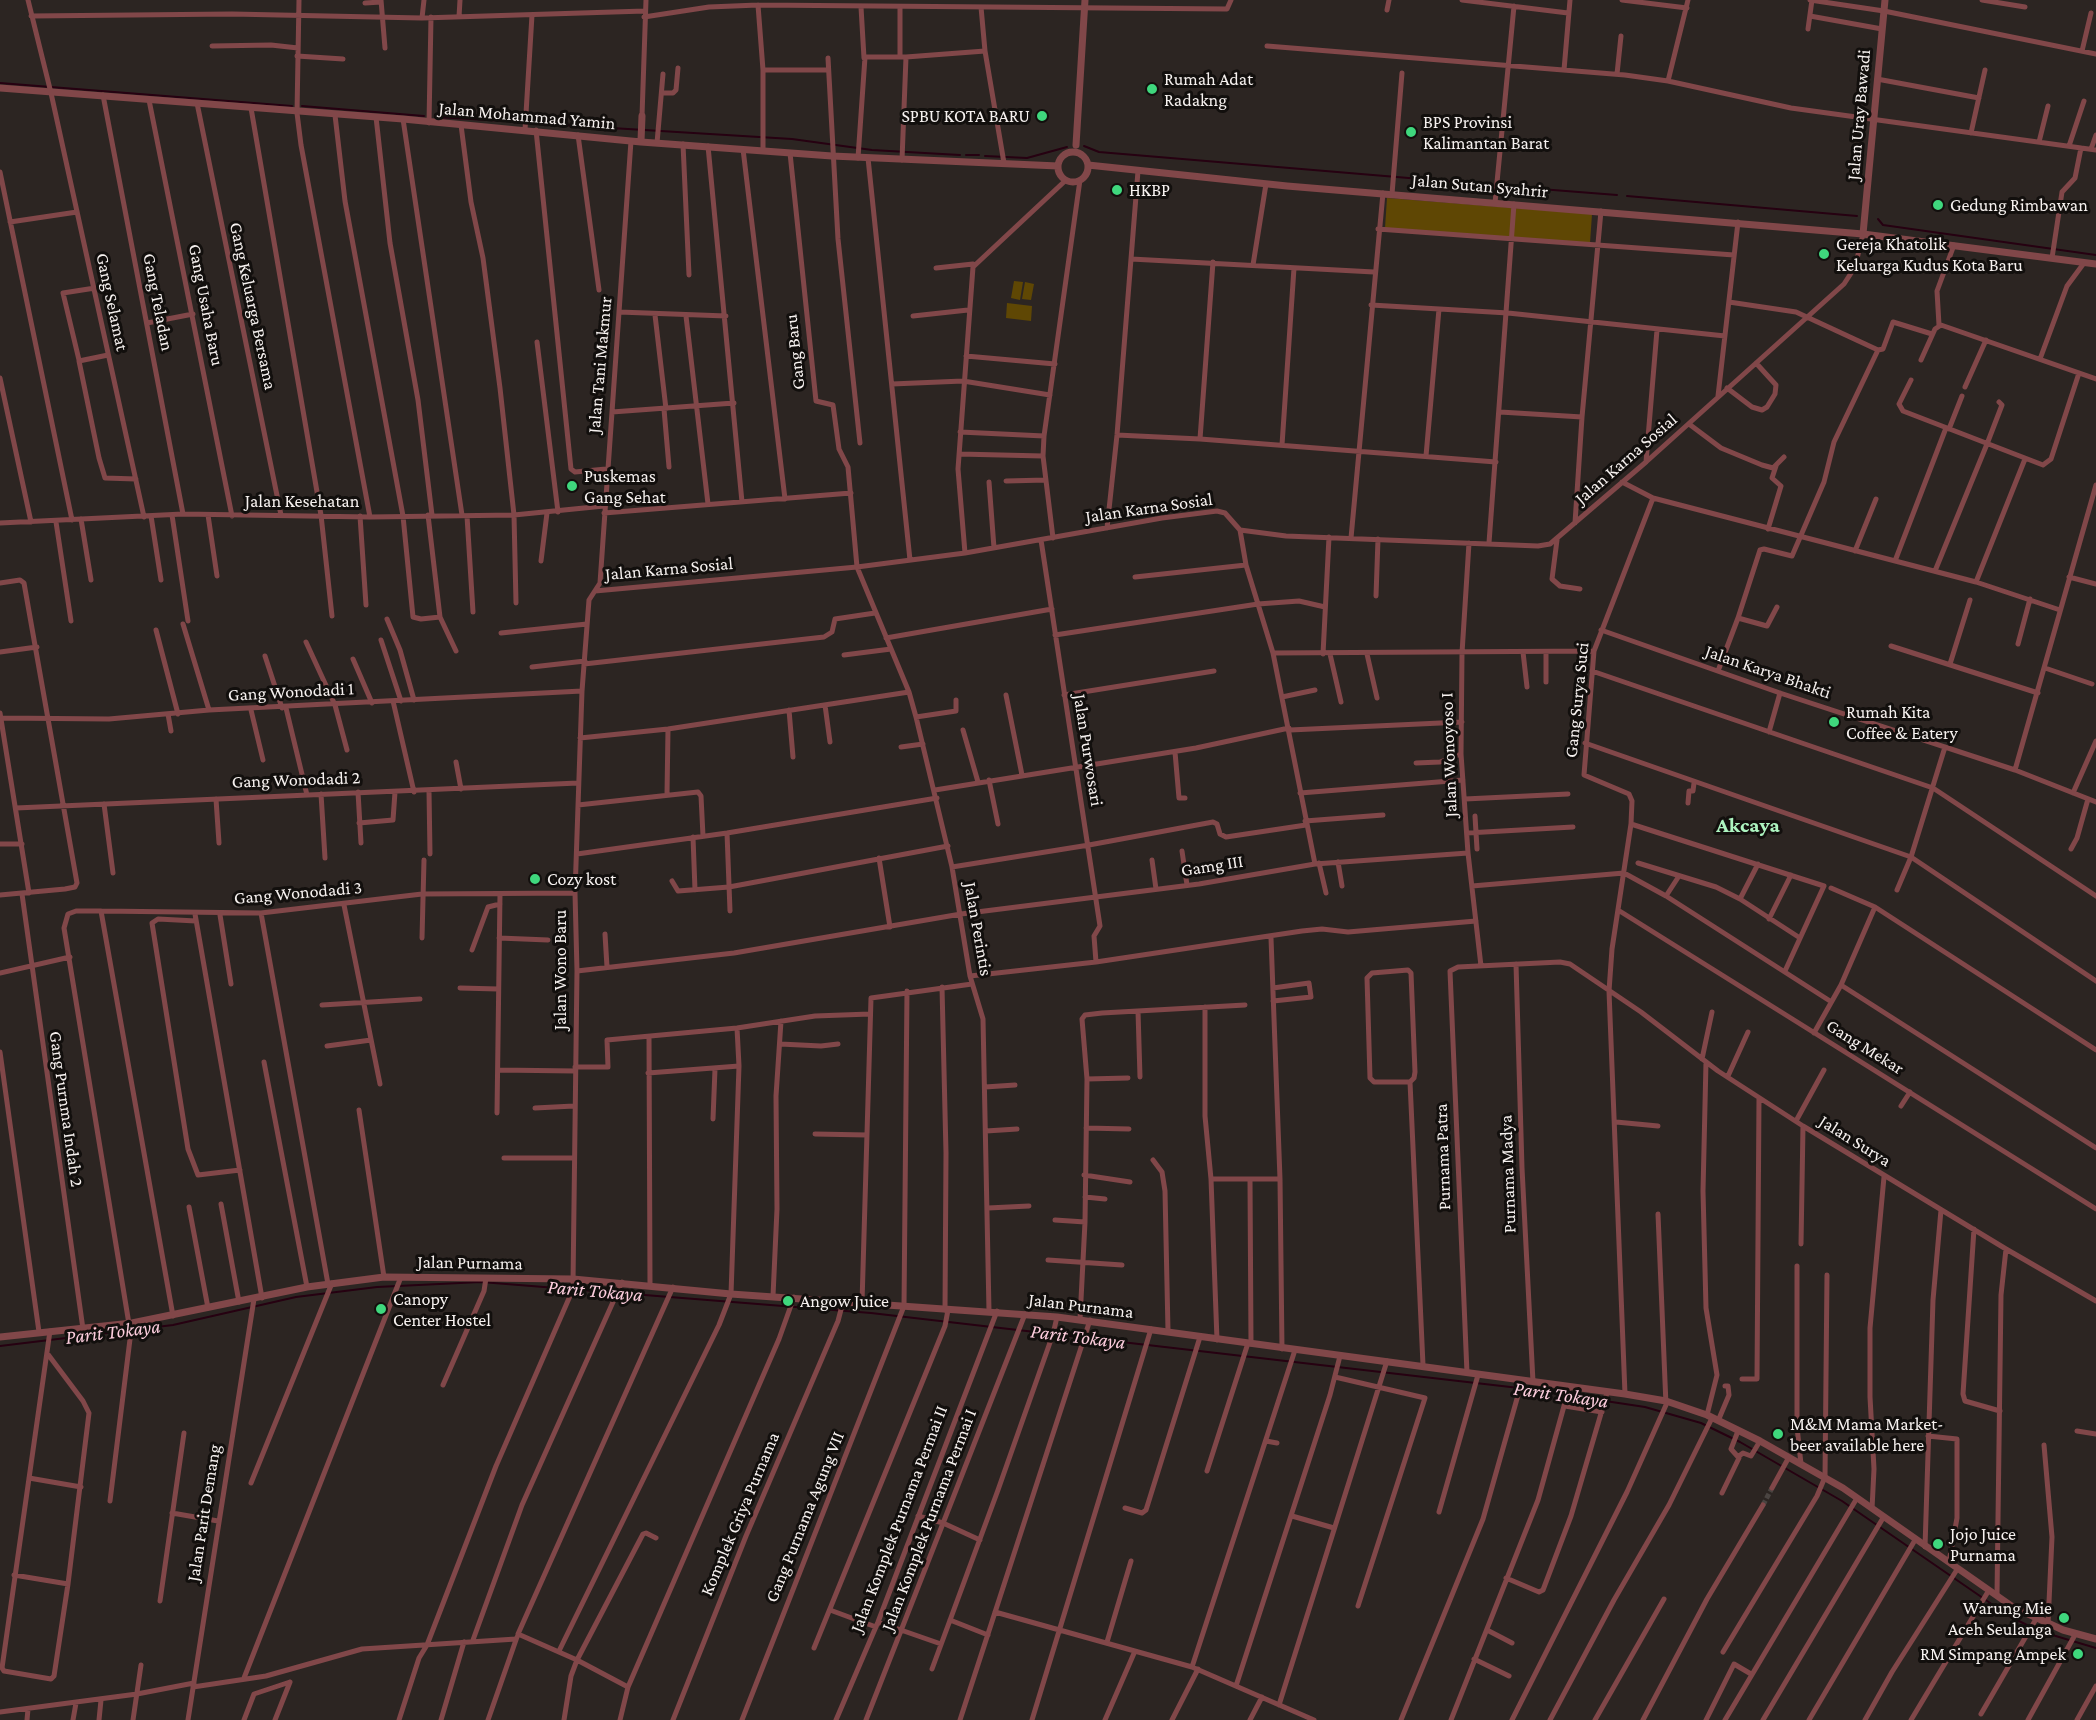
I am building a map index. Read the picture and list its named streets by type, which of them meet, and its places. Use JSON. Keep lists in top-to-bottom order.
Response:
{
  "streets": {
    "street": [
      "Jalan Uray Bawadi",
      "Jalan Mohammad Yamin",
      "Jalan Sutan Syahrir",
      "Gang Selamat",
      "Gang Teladan",
      "Gang Usaha Baru",
      "Gang Keluarga Bersama",
      "Gang Baru",
      "Jalan Tani Makmur",
      "Jalan Karna Sosial",
      "Jalan Kesehatan",
      "Jalan Karya Bhakti",
      "Gang Wonodadi 1",
      "Gang Surya Suci",
      "Jalan Purwosari",
      "Jalan Wonoyoso I",
      "Gang Wonodadi 2",
      "Gamg III",
      "Gang Wonodadi 3",
      "Jalan Perintis",
      "Jalan Wono Baru",
      "Gang Mekar",
      "Gang Purnma Indah 2",
      "Jalan Surya",
      "Purnama Patra",
      "Purnama Madya",
      "Jalan Purnama",
      "Jalan Parit Demang",
      "Komplek Griya Purnama",
      "Gang Purnama Agung VII",
      "Jalan Komplek Purnama Permai II",
      "Jalan Komplek Purnama Permai I"
    ]
  },
  "crossings": [
    ["Jalan Uray Bawadi", "Jalan Sutan Syahrir"],
    ["Jalan Uray Bawadi", "Jalan Karna Sosial"],
    ["Jalan Mohammad Yamin", "Jalan Sutan Syahrir"],
    ["Jalan Mohammad Yamin", "Gang Selamat"],
    ["Jalan Mohammad Yamin", "Gang Teladan"],
    ["Jalan Mohammad Yamin", "Gang Usaha Baru"],
    ["Jalan Mohammad Yamin", "Gang Keluarga Bersama"],
    ["Jalan Mohammad Yamin", "Gang Baru"],
    ["Jalan Mohammad Yamin", "Jalan Tani Makmur"],
    ["Jalan Sutan Syahrir", "Jalan Karna Sosial"],
    ["Gang Selamat", "Jalan Kesehatan"],
    ["Gang Teladan", "Jalan Kesehatan"],
    ["Gang Usaha Baru", "Jalan Kesehatan"],
    ["Gang Keluarga Bersama", "Jalan Kesehatan"],
    ["Gang Baru", "Jalan Karna Sosial"],
    ["Gang Baru", "Jalan Kesehatan"],
    ["Gang Baru", "Jalan Perintis"],
    ["Jalan Tani Makmur", "Jalan Karna Sosial"],
    ["Jalan Tani Makmur", "Jalan Kesehatan"],
    ["Jalan Tani Makmur", "Jalan Wono Baru"],
    ["Jalan Karna Sosial", "Jalan Purwosari"],
    ["Jalan Karna Sosial", "Jalan Perintis"],
    ["Jalan Karna Sosial", "Jalan Wono Baru"],
    ["Jalan Karya Bhakti", "Gang Surya Suci"],
    ["Gang Wonodadi 1", "Jalan Wono Baru"],
    ["Gang Wonodadi 1", "Gang Purnma Indah 2"],
    ["Gang Surya Suci", "Gang Mekar"],
    ["Gang Surya Suci", "Jalan Surya"],
    ["Gang Surya Suci", "Jalan Purnama"],
    ["Jalan Purwosari", "Gamg III"],
    ["Jalan Wonoyoso I", "Gamg III"],
    ["Jalan Wonoyoso I", "Jalan Surya"],
    ["Jalan Wonoyoso I", "Purnama Patra"],
    ["Gang Wonodadi 2", "Jalan Wono Baru"],
    ["Gang Wonodadi 2", "Gang Purnma Indah 2"],
    ["Gamg III", "Jalan Perintis"],
    ["Gamg III", "Jalan Wono Baru"],
    ["Gang Wonodadi 3", "Jalan Wono Baru"],
    ["Gang Wonodadi 3", "Jalan Parit Demang"],
    ["Jalan Perintis", "Jalan Purnama"],
    ["Jalan Perintis", "Jalan Komplek Purnama Permai II"],
    ["Jalan Wono Baru", "Jalan Purnama"],
    ["Gang Purnma Indah 2", "Jalan Purnama"],
    ["Jalan Surya", "Purnama Patra"],
    ["Jalan Surya", "Purnama Madya"],
    ["Purnama Patra", "Jalan Purnama"],
    ["Purnama Madya", "Jalan Purnama"],
    ["Jalan Purnama", "Jalan Parit Demang"],
    ["Jalan Purnama", "Komplek Griya Purnama"],
    ["Jalan Purnama", "Gang Purnama Agung VII"],
    ["Jalan Purnama", "Jalan Komplek Purnama Permai II"],
    ["Jalan Purnama", "Jalan Komplek Purnama Permai I"]
  ],
  "districts": ["Akcaya"],
  "water": ["Parit Tokaya"],
  "places": [
    "Rumah Adat Radakng",
    "SPBU KOTA BARU",
    "BPS Provinsi Kalimantan Barat",
    "HKBP",
    "Gedung Rimbawan",
    "Gereja Khatolik Keluarga Kudus Kota Baru",
    "Puskemas Gang Sehat",
    "Rumah Kita Coffee & Eatery",
    "Cozy kost",
    "Angow Juice",
    "Canopy Center Hostel",
    "M&M Mama Market- beer available here",
    "Jojo Juice Purnama",
    "Warung Mie Aceh Seulanga",
    "RM Simpang Ampek"
  ]
}
